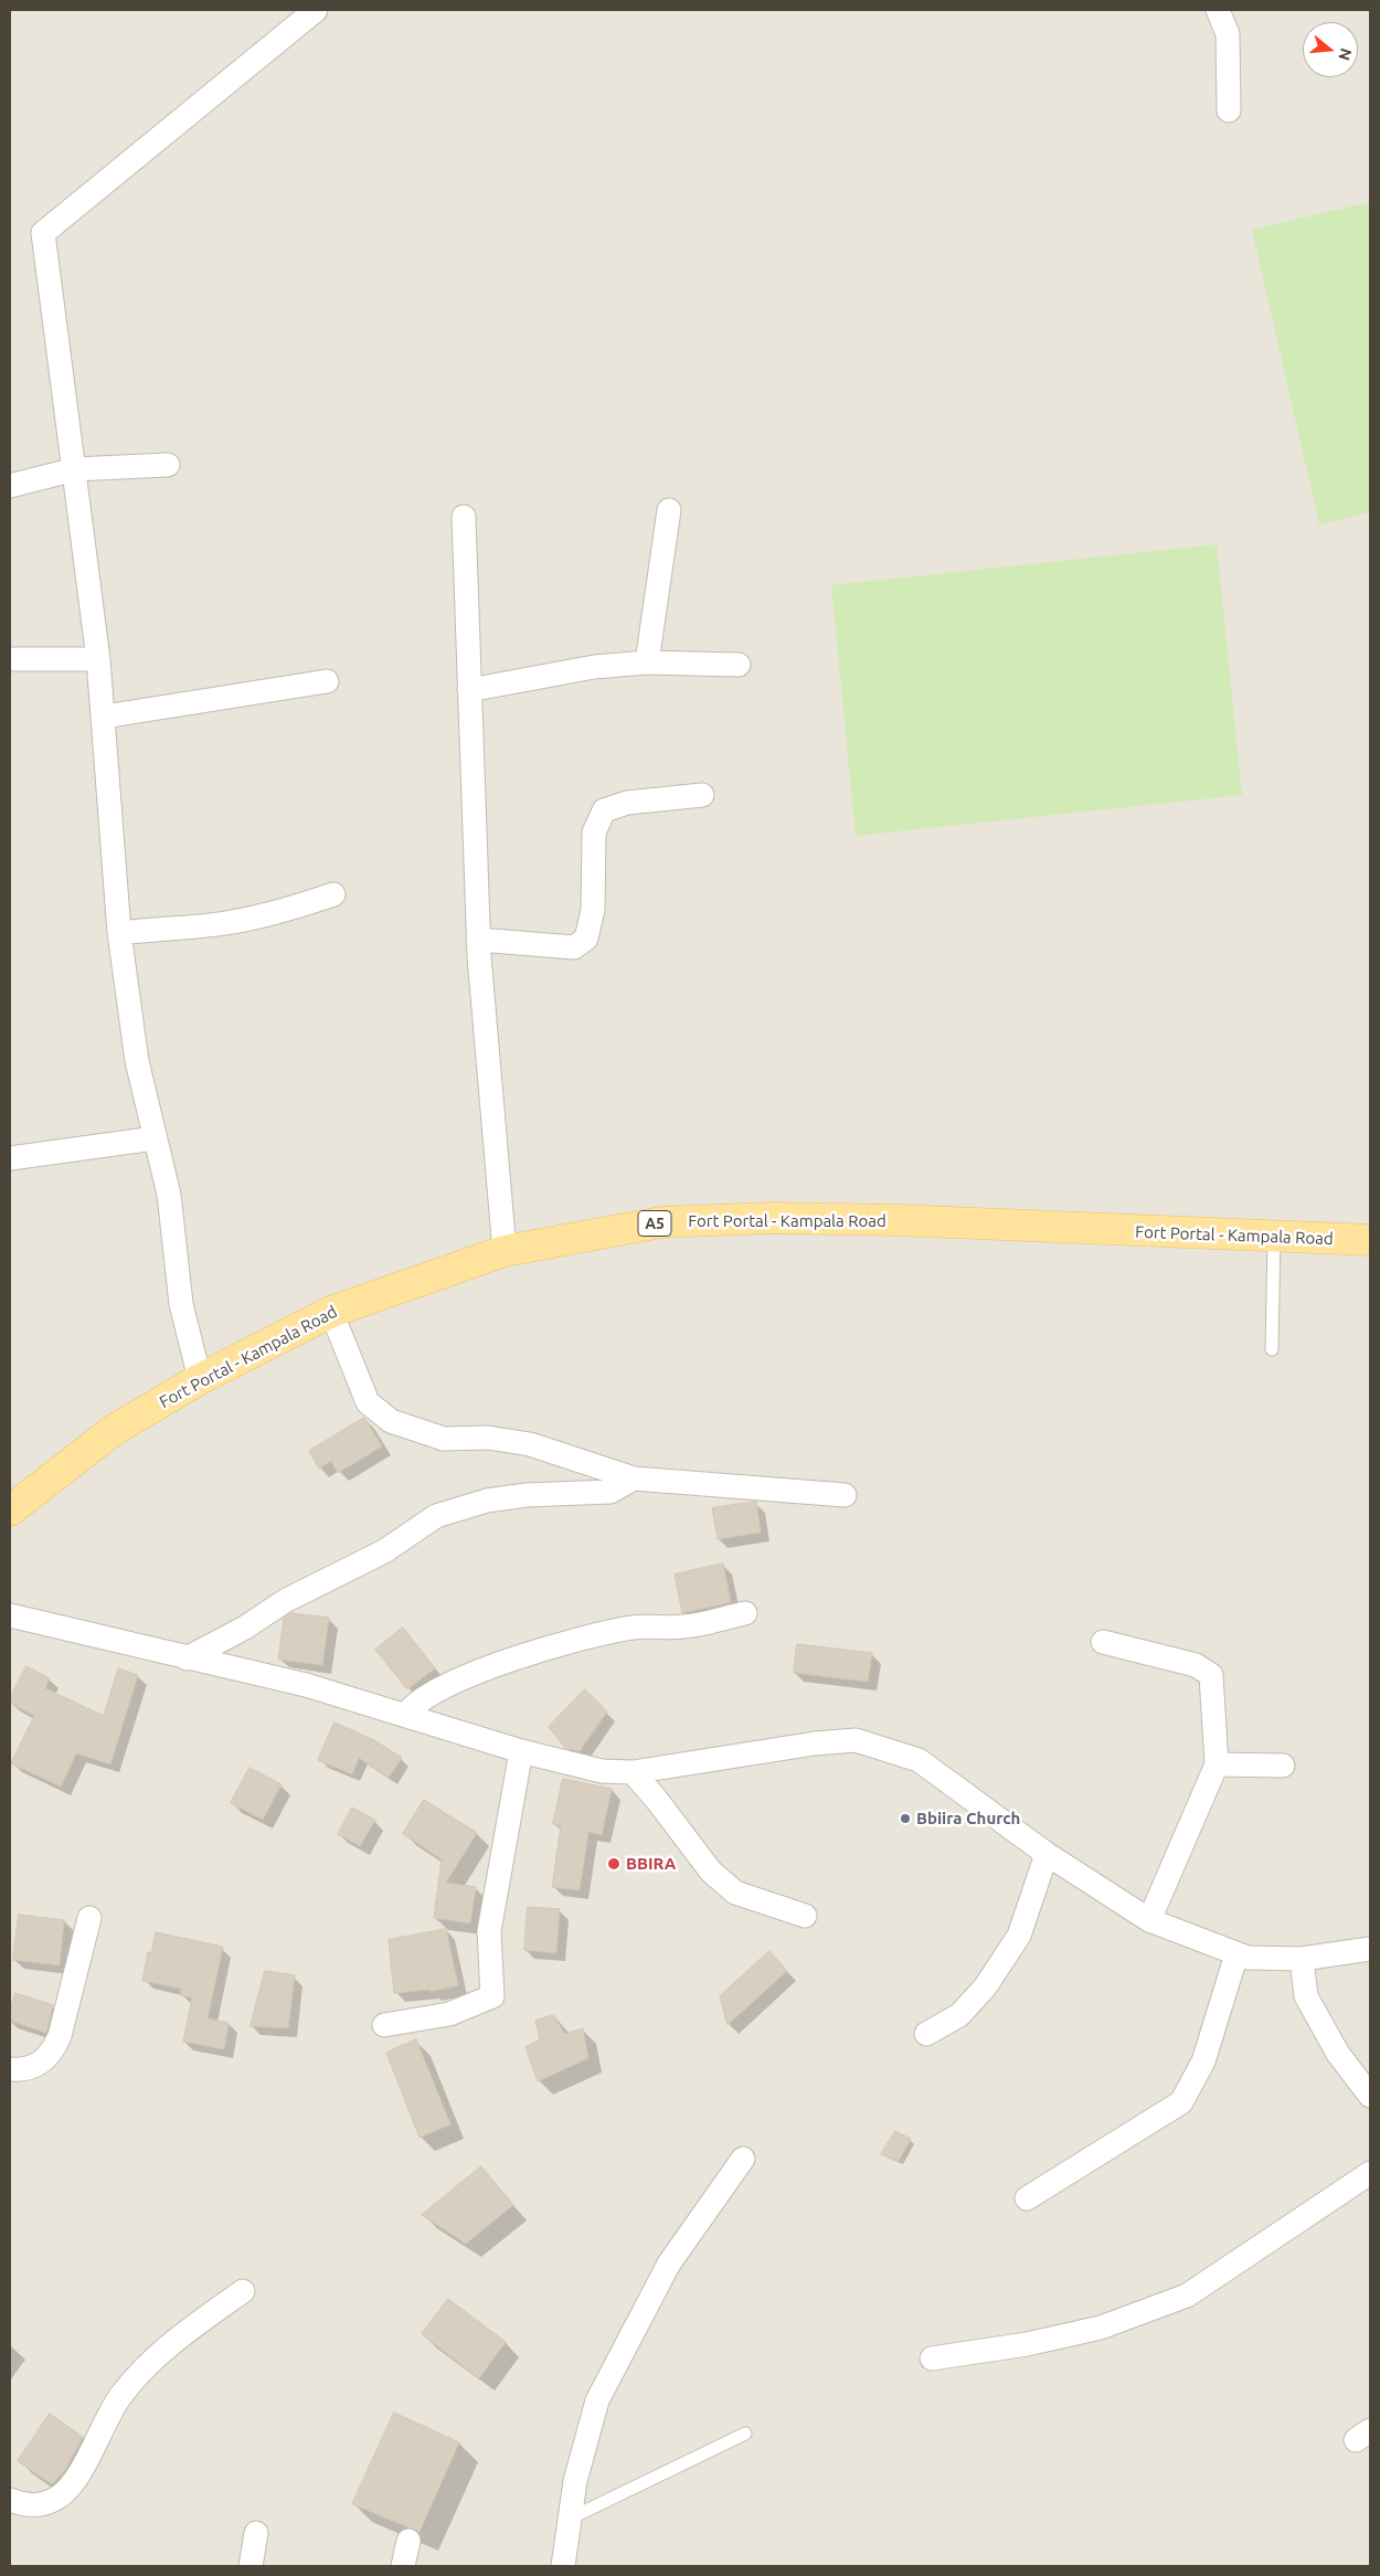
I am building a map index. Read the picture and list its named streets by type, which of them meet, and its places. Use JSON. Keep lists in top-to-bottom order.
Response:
{
  "streets": {
    "main road": ["Fort Portal - Kampala Road", "A5"]
  },
  "places": ["Bbiira Church", "BBIRA"],
  "north": "right"
}
